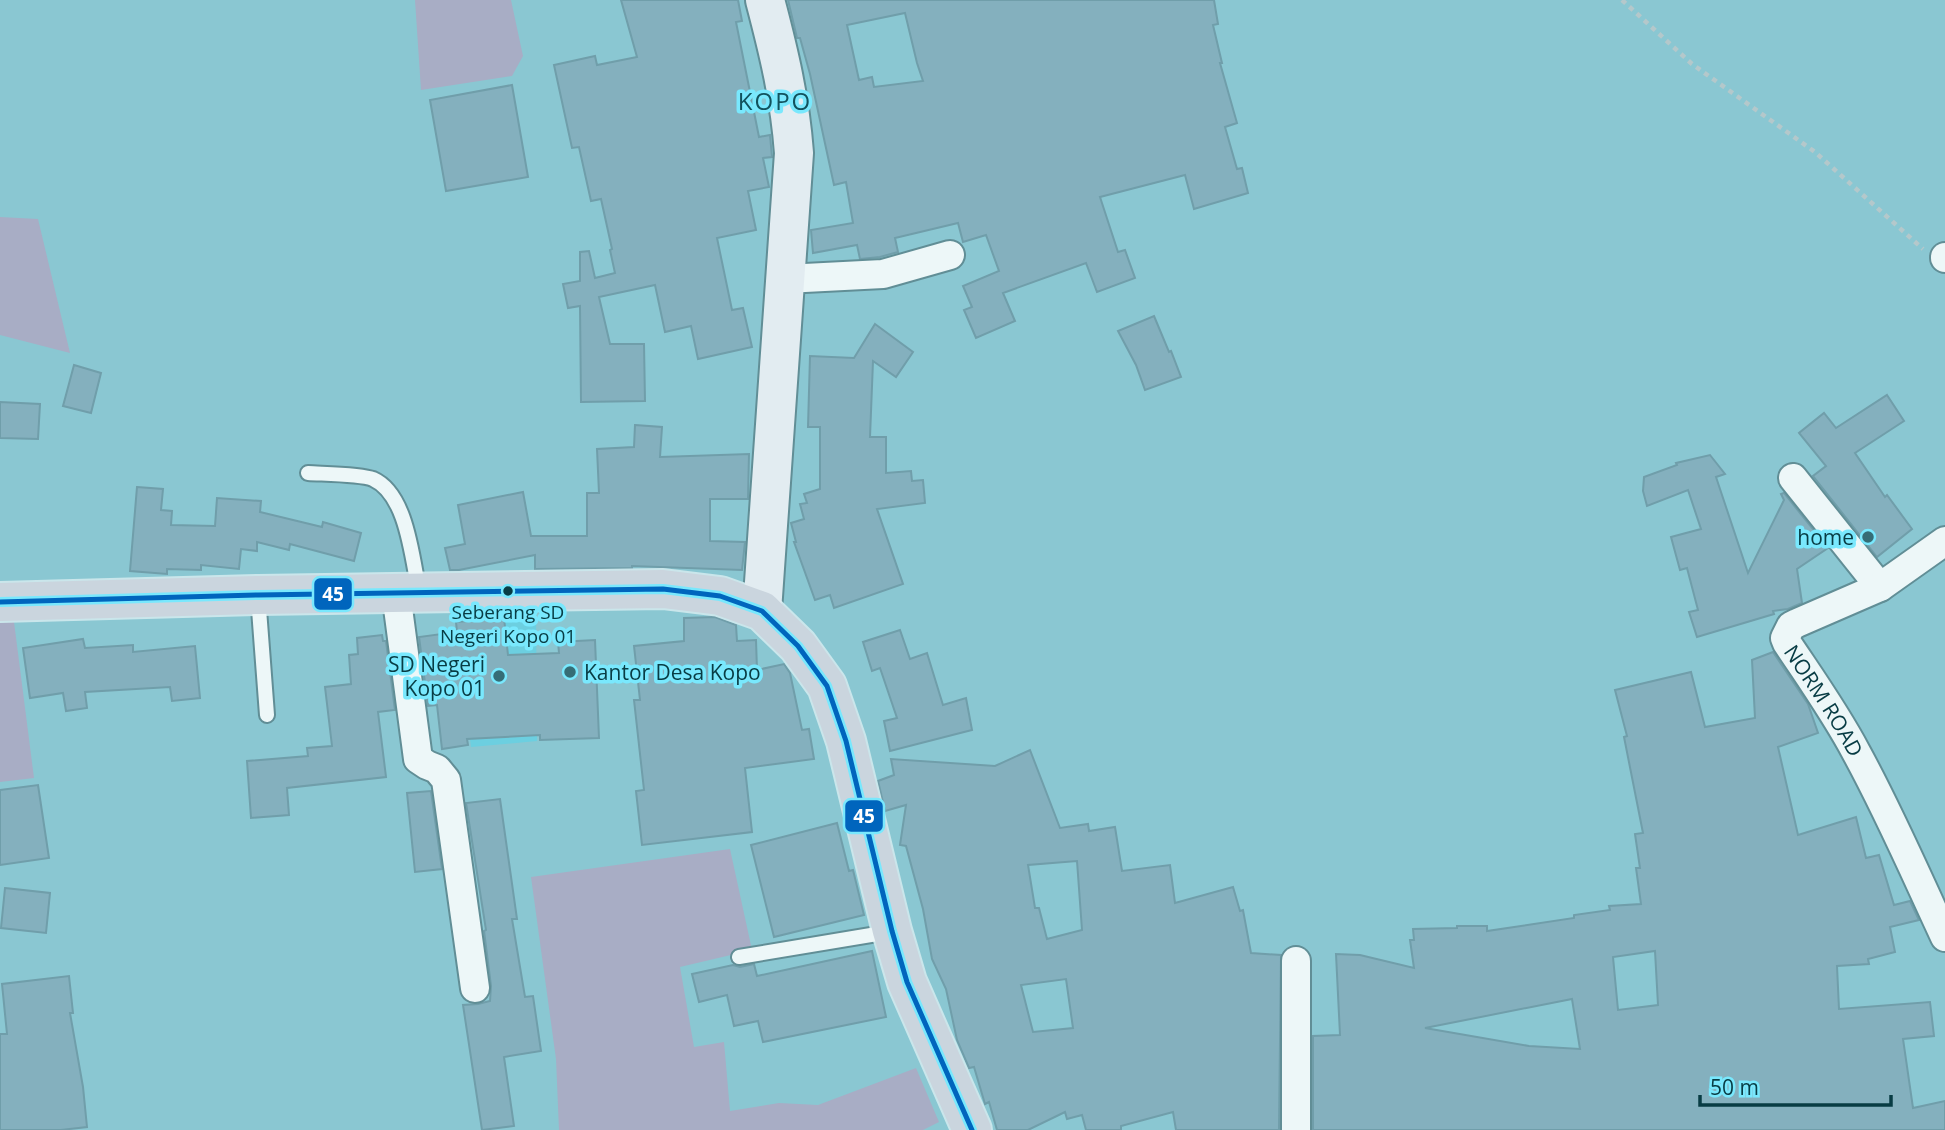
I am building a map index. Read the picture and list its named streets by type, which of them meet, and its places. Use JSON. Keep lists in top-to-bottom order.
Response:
{
  "streets": {
    "street": ["NORM ROAD"]
  },
  "districts": ["KOPO"],
  "places": [
    "home",
    "Seberang SD Negeri Kopo 01",
    "Kantor Desa Kopo",
    "SD Negeri Kopo 01"
  ],
  "lines": ["transit line 45"],
  "scale_bar": "50 m"
}
